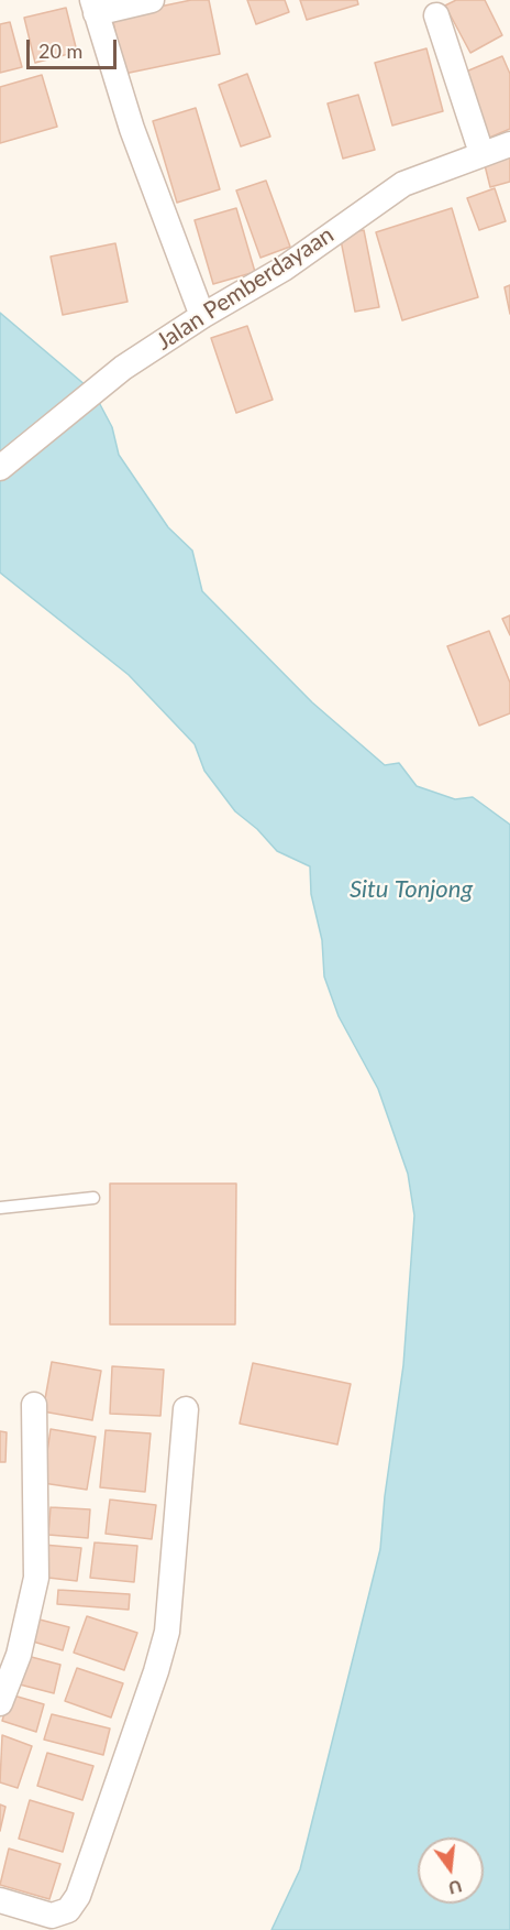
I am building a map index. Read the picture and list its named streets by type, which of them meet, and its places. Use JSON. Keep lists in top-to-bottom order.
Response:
{
  "streets": {
    "street": ["Jalan Pemberdayaan"]
  },
  "water": ["Situ Tonjong"],
  "scale_bar": "20 m",
  "north": "bottom"
}
